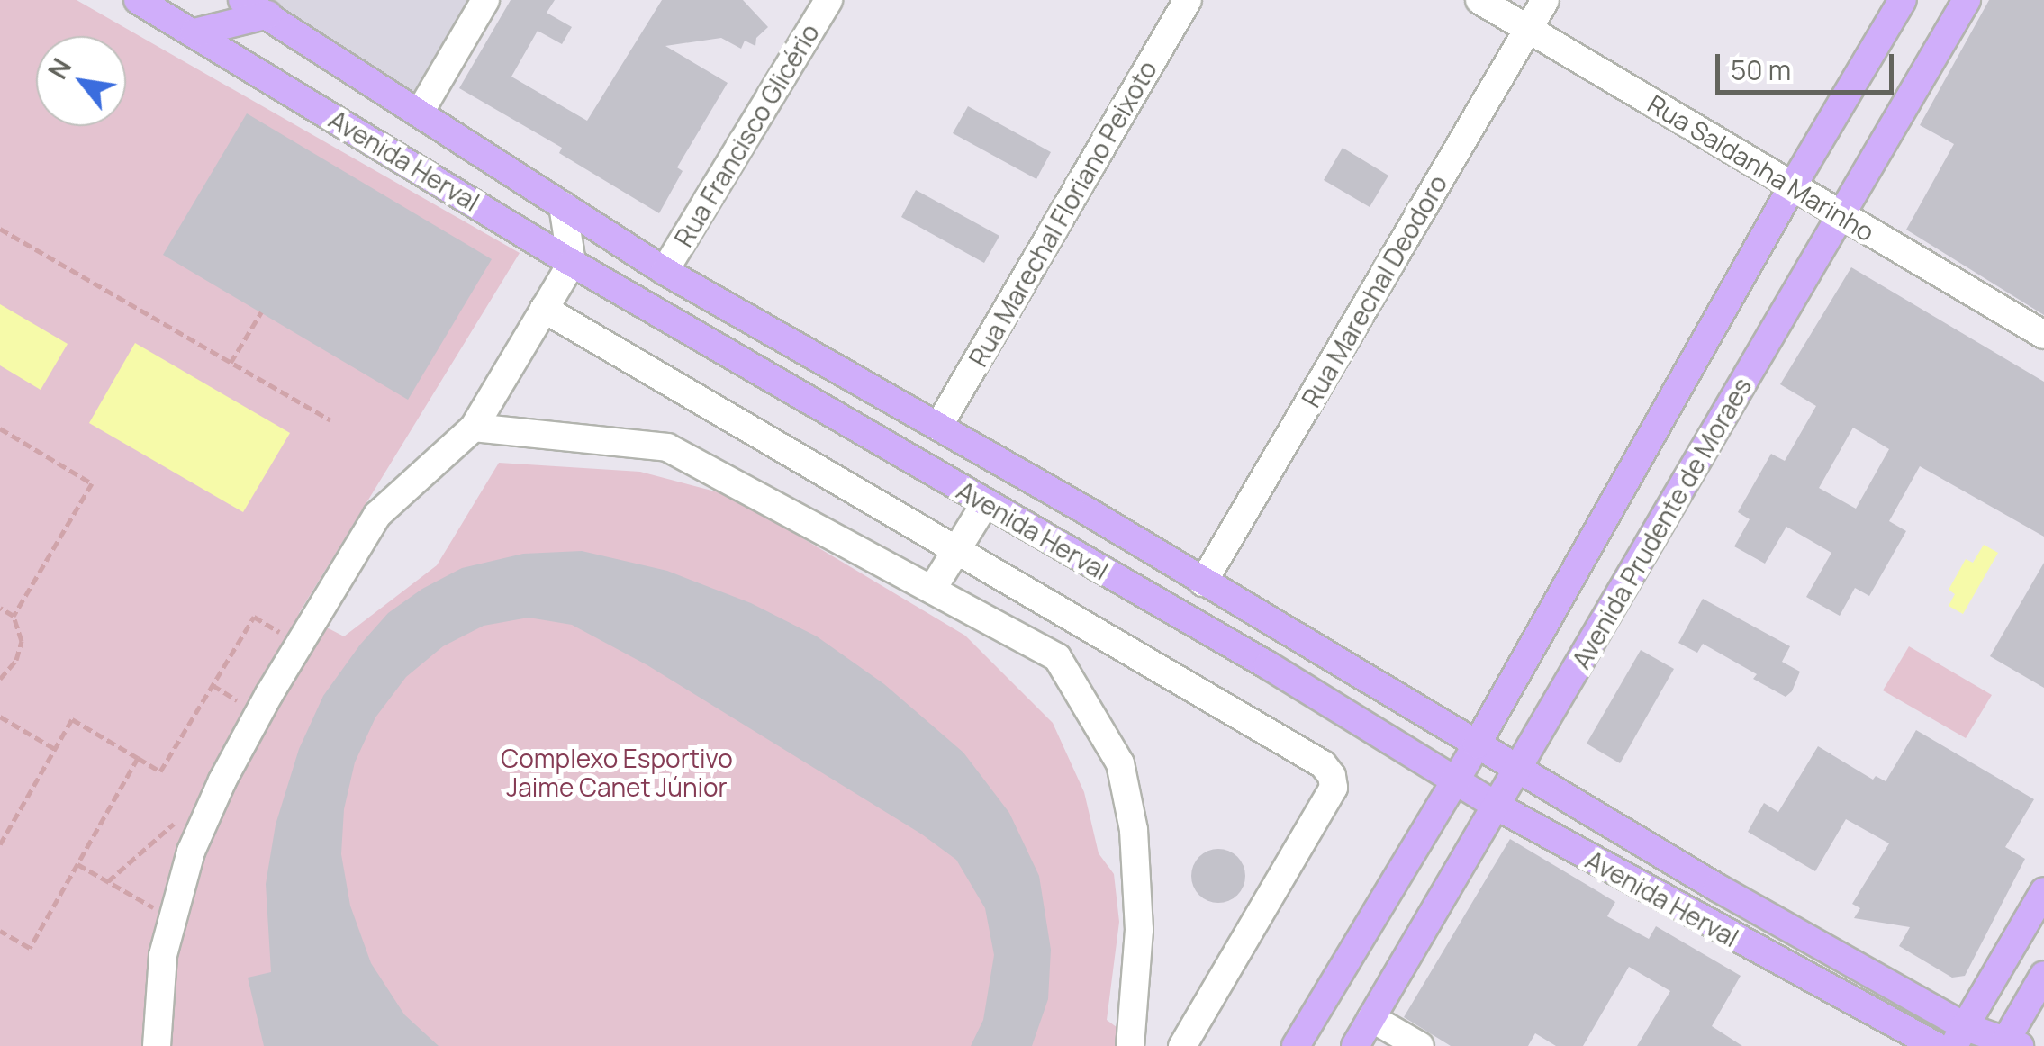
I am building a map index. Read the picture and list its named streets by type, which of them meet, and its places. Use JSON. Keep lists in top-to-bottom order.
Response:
{
  "streets": {
    "main road": ["Avenida Herval", "Avenida Prudente de Moraes"],
    "street": [
      "Rua Francisco Glicério",
      "Rua Saldanha Marinho",
      "Rua Marechal Floriano Peixoto",
      "Rua Marechal Deodoro"
    ]
  },
  "crossings": [
    ["Rua Francisco Glicério", "Avenida Herval"],
    ["Avenida Herval", "Rua Marechal Floriano Peixoto"],
    ["Avenida Herval", "Rua Marechal Deodoro"],
    ["Avenida Herval", "Avenida Prudente de Moraes"],
    ["Rua Saldanha Marinho", "Rua Marechal Deodoro"],
    ["Rua Saldanha Marinho", "Avenida Prudente de Moraes"]
  ],
  "parks": ["Complexo Esportivo Jaime Canet Júnior"],
  "scale_bar": "50 m",
  "north": "top left"
}
